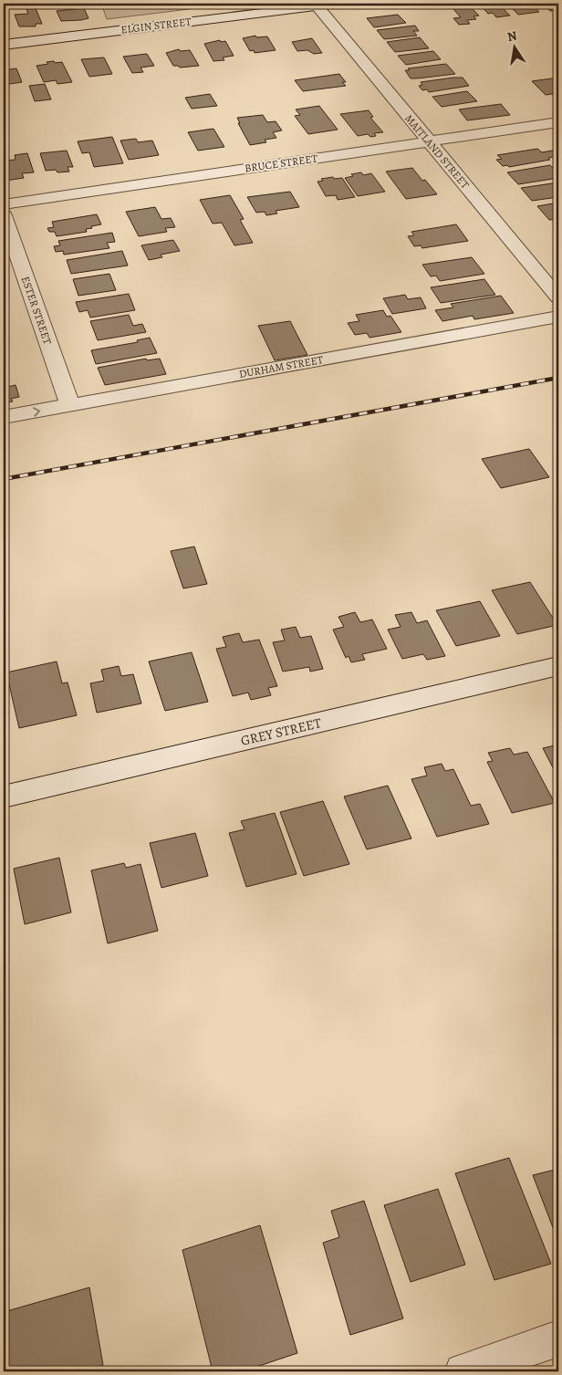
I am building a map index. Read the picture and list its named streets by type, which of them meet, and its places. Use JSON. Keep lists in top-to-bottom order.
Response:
{
  "streets": {
    "street": [
      "ELGIN STREET",
      "MAITLAND STREET",
      "BRUCE STREET",
      "ESTER STREET",
      "DURHAM STREET",
      "GREY STREET"
    ]
  },
  "crossings": [
    ["ELGIN STREET", "MAITLAND STREET"],
    ["MAITLAND STREET", "BRUCE STREET"],
    ["ESTER STREET", "DURHAM STREET"]
  ],
  "north": "top"
}
